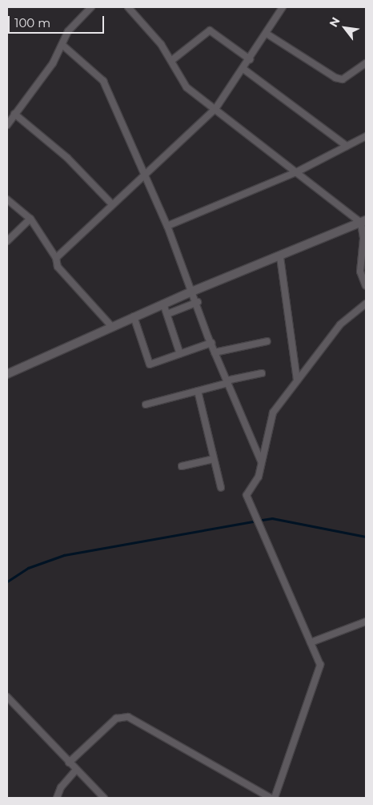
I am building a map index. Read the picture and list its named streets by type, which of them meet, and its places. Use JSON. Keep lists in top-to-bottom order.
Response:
{
  "scale_bar": "100 m",
  "north": "top left"
}
